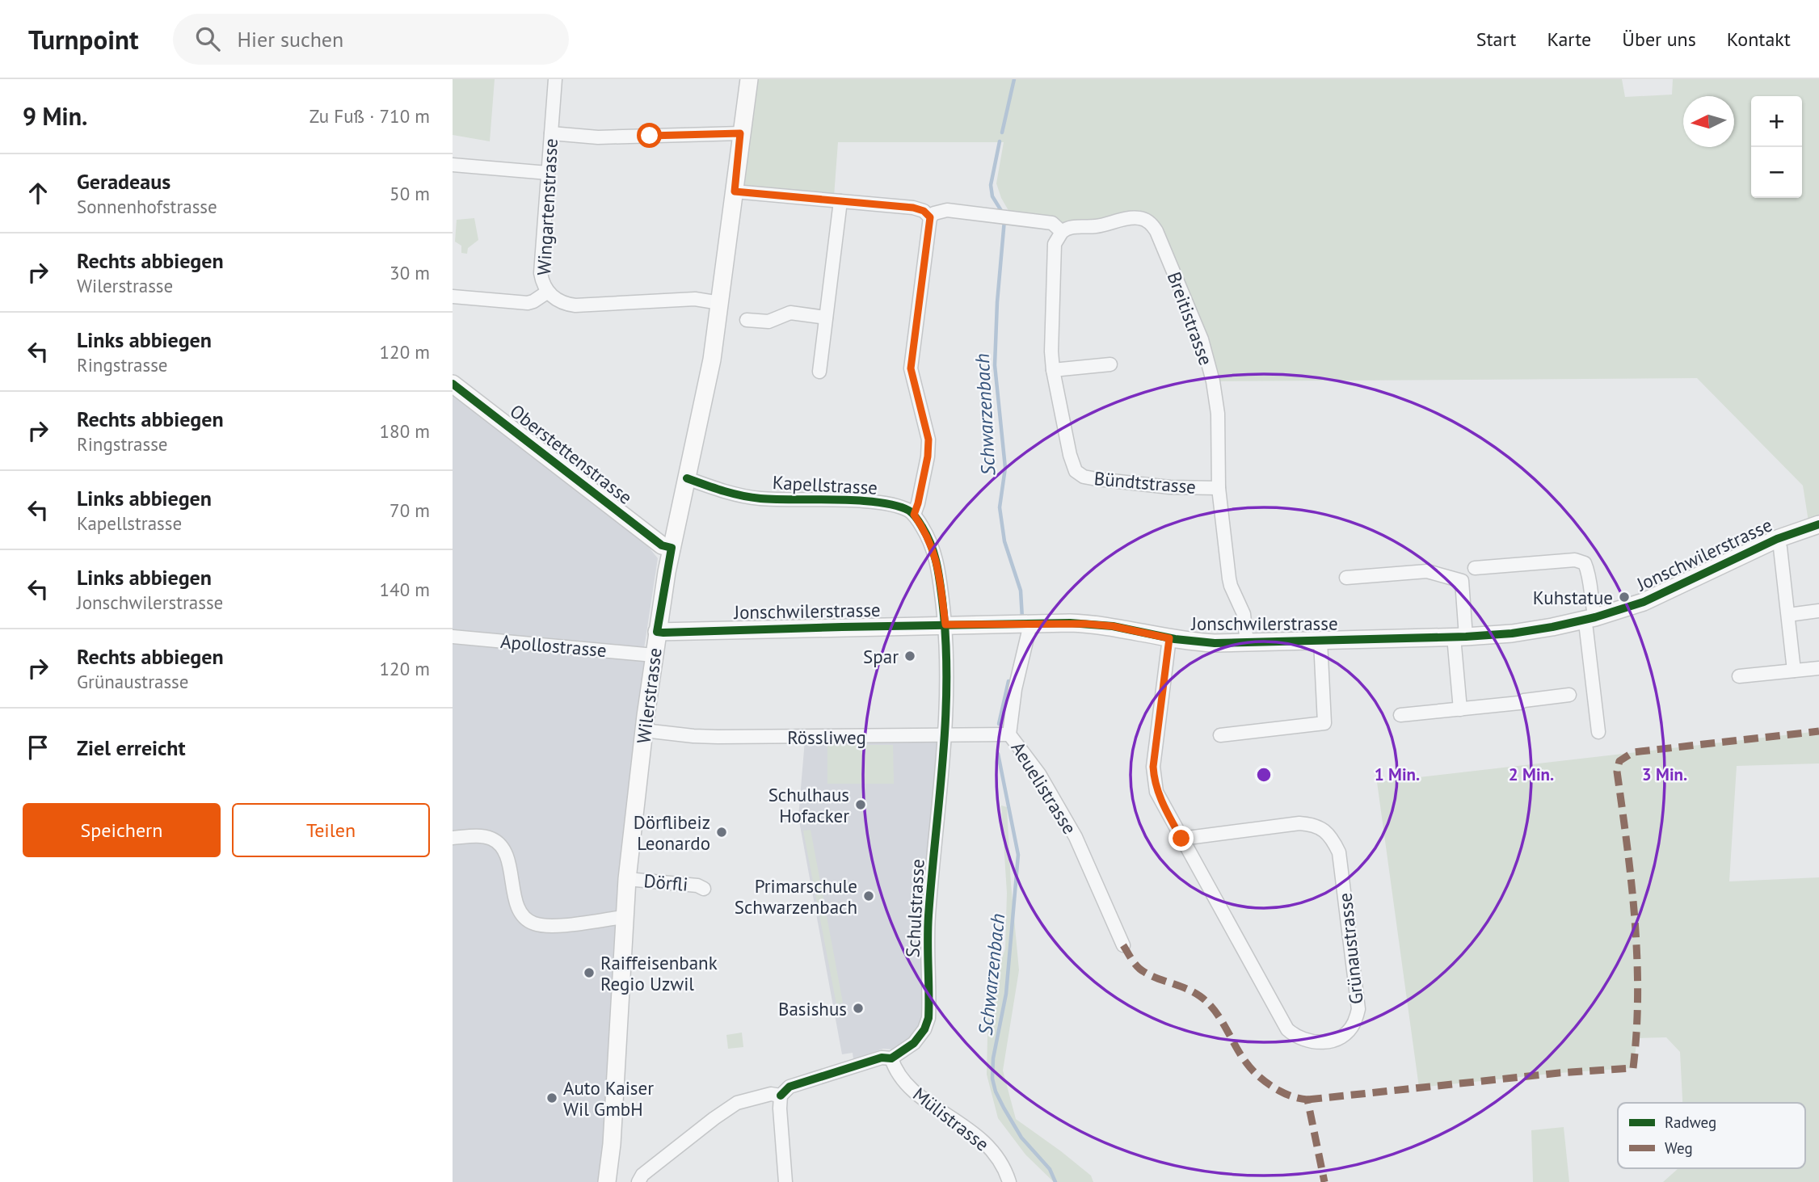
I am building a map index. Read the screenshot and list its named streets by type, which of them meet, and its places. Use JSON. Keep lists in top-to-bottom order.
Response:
{
  "streets": {
    "street": [
      "Wingartenstrasse",
      "Breitistrasse",
      "Oberstettenstrasse",
      "Bündtstrasse",
      "Kapellstrasse",
      "Jonschwilerstrasse",
      "Apollostrasse",
      "Wilerstrasse",
      "Rössliweg",
      "Aeuelistrasse",
      "Dörfli",
      "Schulstrasse",
      "Grünaustrasse",
      "Mülistrasse"
    ]
  },
  "crossings": [
    ["Wingartenstrasse", "Wilerstrasse"],
    ["Breitistrasse", "Bündtstrasse"],
    ["Breitistrasse", "Jonschwilerstrasse"],
    ["Oberstettenstrasse", "Wilerstrasse"],
    ["Kapellstrasse", "Wilerstrasse"],
    ["Jonschwilerstrasse", "Wilerstrasse"],
    ["Jonschwilerstrasse", "Aeuelistrasse"],
    ["Jonschwilerstrasse", "Schulstrasse"],
    ["Jonschwilerstrasse", "Grünaustrasse"],
    ["Apollostrasse", "Wilerstrasse"],
    ["Wilerstrasse", "Rössliweg"],
    ["Wilerstrasse", "Dörfli"],
    ["Rössliweg", "Aeuelistrasse"],
    ["Rössliweg", "Schulstrasse"],
    ["Schulstrasse", "Mülistrasse"]
  ],
  "water": ["Schwarzenbach"],
  "places": [
    "Kuhstatue",
    "Spar",
    "Schulhaus Hofacker",
    "Dörflibeiz Leonardo",
    "Primarschule Schwarzenbach",
    "Raiffeisenbank Regio Uzwil",
    "Basishus",
    "Auto Kaiser Wil GmbH"
  ],
  "legend": ["Radweg", "Weg"],
  "north": "left",
  "page": {
    "header": "Turnpoint",
    "search": "Hier suchen",
    "nav": [
      "Start",
      "Karte",
      "Über uns",
      "Kontakt"
    ],
    "heading": ["9 Min.", "Zu Fuß · 710 m"],
    "map_buttons": ["+", "−"],
    "list": [
      ["Geradeaus", "Sonnenhofstrasse", "50 m"],
      ["Rechts abbiegen", "Wilerstrasse", "30 m"],
      ["Links abbiegen", "Ringstrasse", "120 m"],
      ["Rechts abbiegen", "Ringstrasse", "180 m"],
      ["Links abbiegen", "Kapellstrasse", "70 m"],
      ["Links abbiegen", "Jonschwilerstrasse", "140 m"],
      ["Rechts abbiegen", "Grünaustrasse", "120 m"],
      "Ziel erreicht"
    ],
    "buttons": ["Speichern", "Teilen"]
  },
  "rings": ["1 Min.", "2 Min.", "3 Min."]
}
